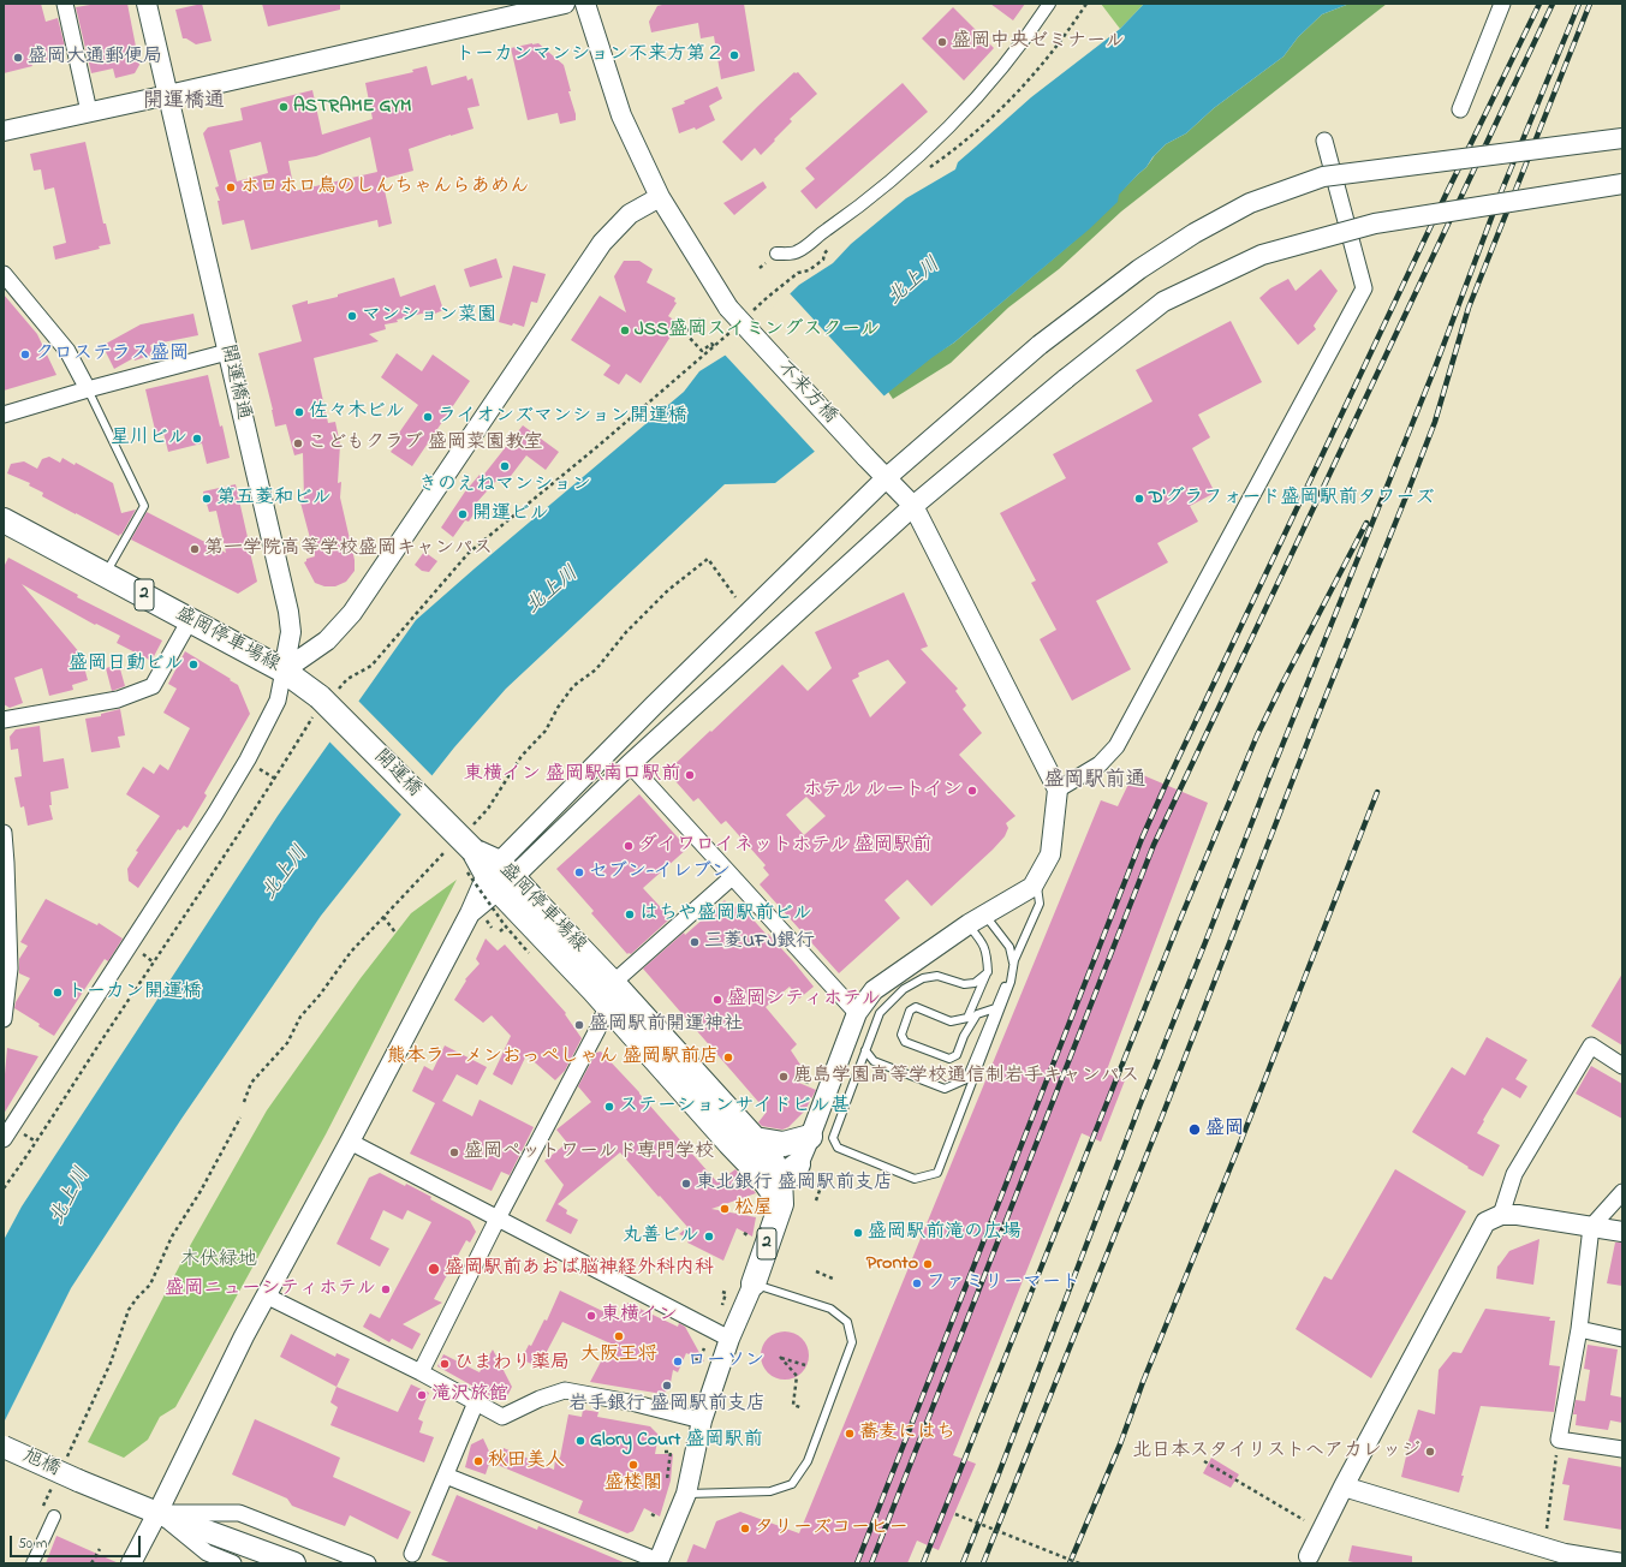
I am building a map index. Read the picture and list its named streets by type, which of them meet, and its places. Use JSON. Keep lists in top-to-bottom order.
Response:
{
  "streets": {
    "main road": [
      "2",
      "盛岡停車場線",
      "開運橋",
      "旭橋"
    ],
    "street": ["開運橋通", "不来方橋"]
  },
  "crossings": [
    ["開運橋通", "盛岡停車場線"],
    ["2", "盛岡停車場線"],
    ["盛岡停車場線", "開運橋"]
  ],
  "districts": ["開運橋通", "盛岡駅前通"],
  "water": ["北上川"],
  "parks": ["木伏緑地"],
  "places": [
    "盛岡中央ゼミナール",
    "トーカンマンション不来方第２",
    "盛岡大通郵便局",
    "ASTRAME GYM",
    "ホロホロ鳥のしんちゃんらあめん",
    "マンション菜園",
    "JSS盛岡スイミングスクール",
    "クロステラス盛岡",
    "佐々木ビル",
    "ライオンズマンション開運橋",
    "星川ビル",
    "こどもクラブ 盛岡菜園教室",
    "きのえねマンション",
    "第五菱和ビル",
    "D'グラフォード盛岡駅前タワーズ",
    "開運ビル",
    "第一学院高等学校盛岡キャンパス",
    "盛岡日動ビル",
    "東横イン 盛岡駅南口駅前",
    "ホテル ルートイン",
    "ダイワロイネットホテル 盛岡駅前",
    "セブン-イレブン",
    "はちや盛岡駅前ビル",
    "三菱UFJ銀行",
    "トーカン開運橋",
    "盛岡シティホテル",
    "盛岡駅前開運神社",
    "熊本ラーメンおっぺしゃん 盛岡駅前店",
    "鹿島学園高等学校通信制岩手キャンパス",
    "ステーションサイドビル甚",
    "盛岡",
    "盛岡ペットワールド専門学校",
    "東北銀行 盛岡駅前支店",
    "松屋",
    "盛岡駅前滝の広場",
    "丸善ビル",
    "Pronto",
    "盛岡駅前あおば脳神経外科内科",
    "ファミリーマート",
    "盛岡ニューシティホテル",
    "東横イン",
    "大阪王将",
    "ローソン",
    "ひまわり薬局",
    "岩手銀行 盛岡駅前支店",
    "滝沢旅館",
    "蕎麦にはち",
    "Glory Court 盛岡駅前",
    "北日本スタイリストヘアカレッジ",
    "秋田美人",
    "盛楼閣",
    "タリーズコーヒー"
  ],
  "scale_bar": "50 m"
}
